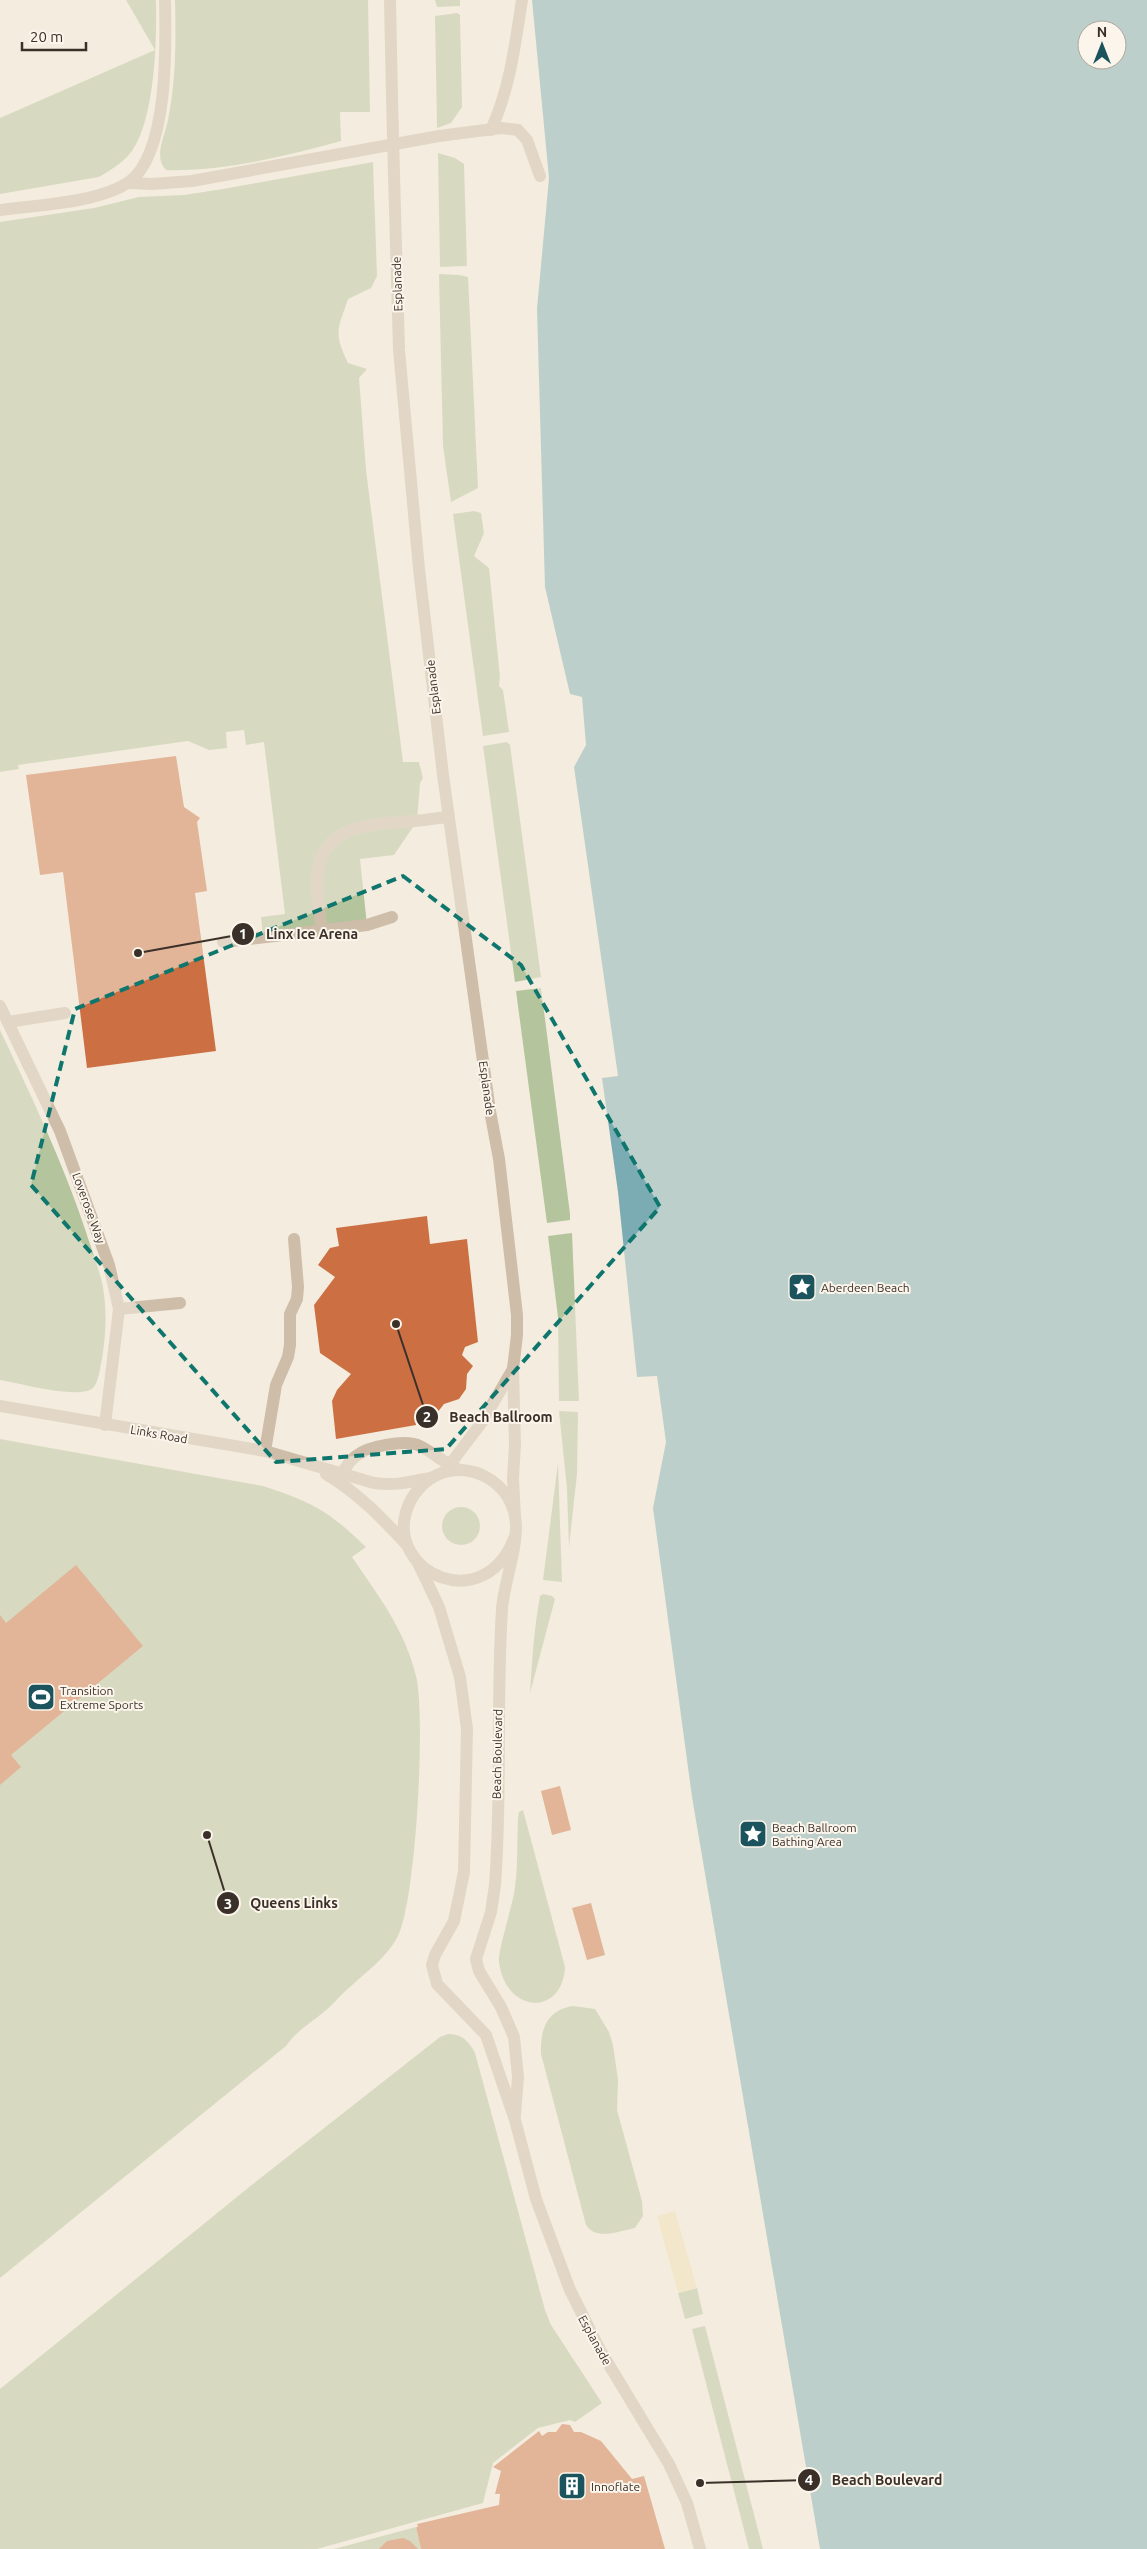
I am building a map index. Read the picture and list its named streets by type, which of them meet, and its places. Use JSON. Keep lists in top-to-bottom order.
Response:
{
  "streets": {
    "street": [
      "Esplanade",
      "Loverose Way",
      "Links Road",
      "Beach Boulevard"
    ]
  },
  "crossings": [
    ["Esplanade", "Links Road"],
    ["Esplanade", "Beach Boulevard"],
    ["Loverose Way", "Links Road"],
    ["Links Road", "Beach Boulevard"]
  ],
  "places": {
    "other": [
      "Linx Ice Arena",
      "Beach Ballroom",
      "Queens Links",
      "Beach Boulevard"
    ],
    "place": ["Aberdeen Beach", "Beach Ballroom Bathing Area"],
    "sports": ["Transition Extreme Sports"],
    "building": ["Innoflate"]
  },
  "scale_bar": "20 m",
  "north": "top"
}
